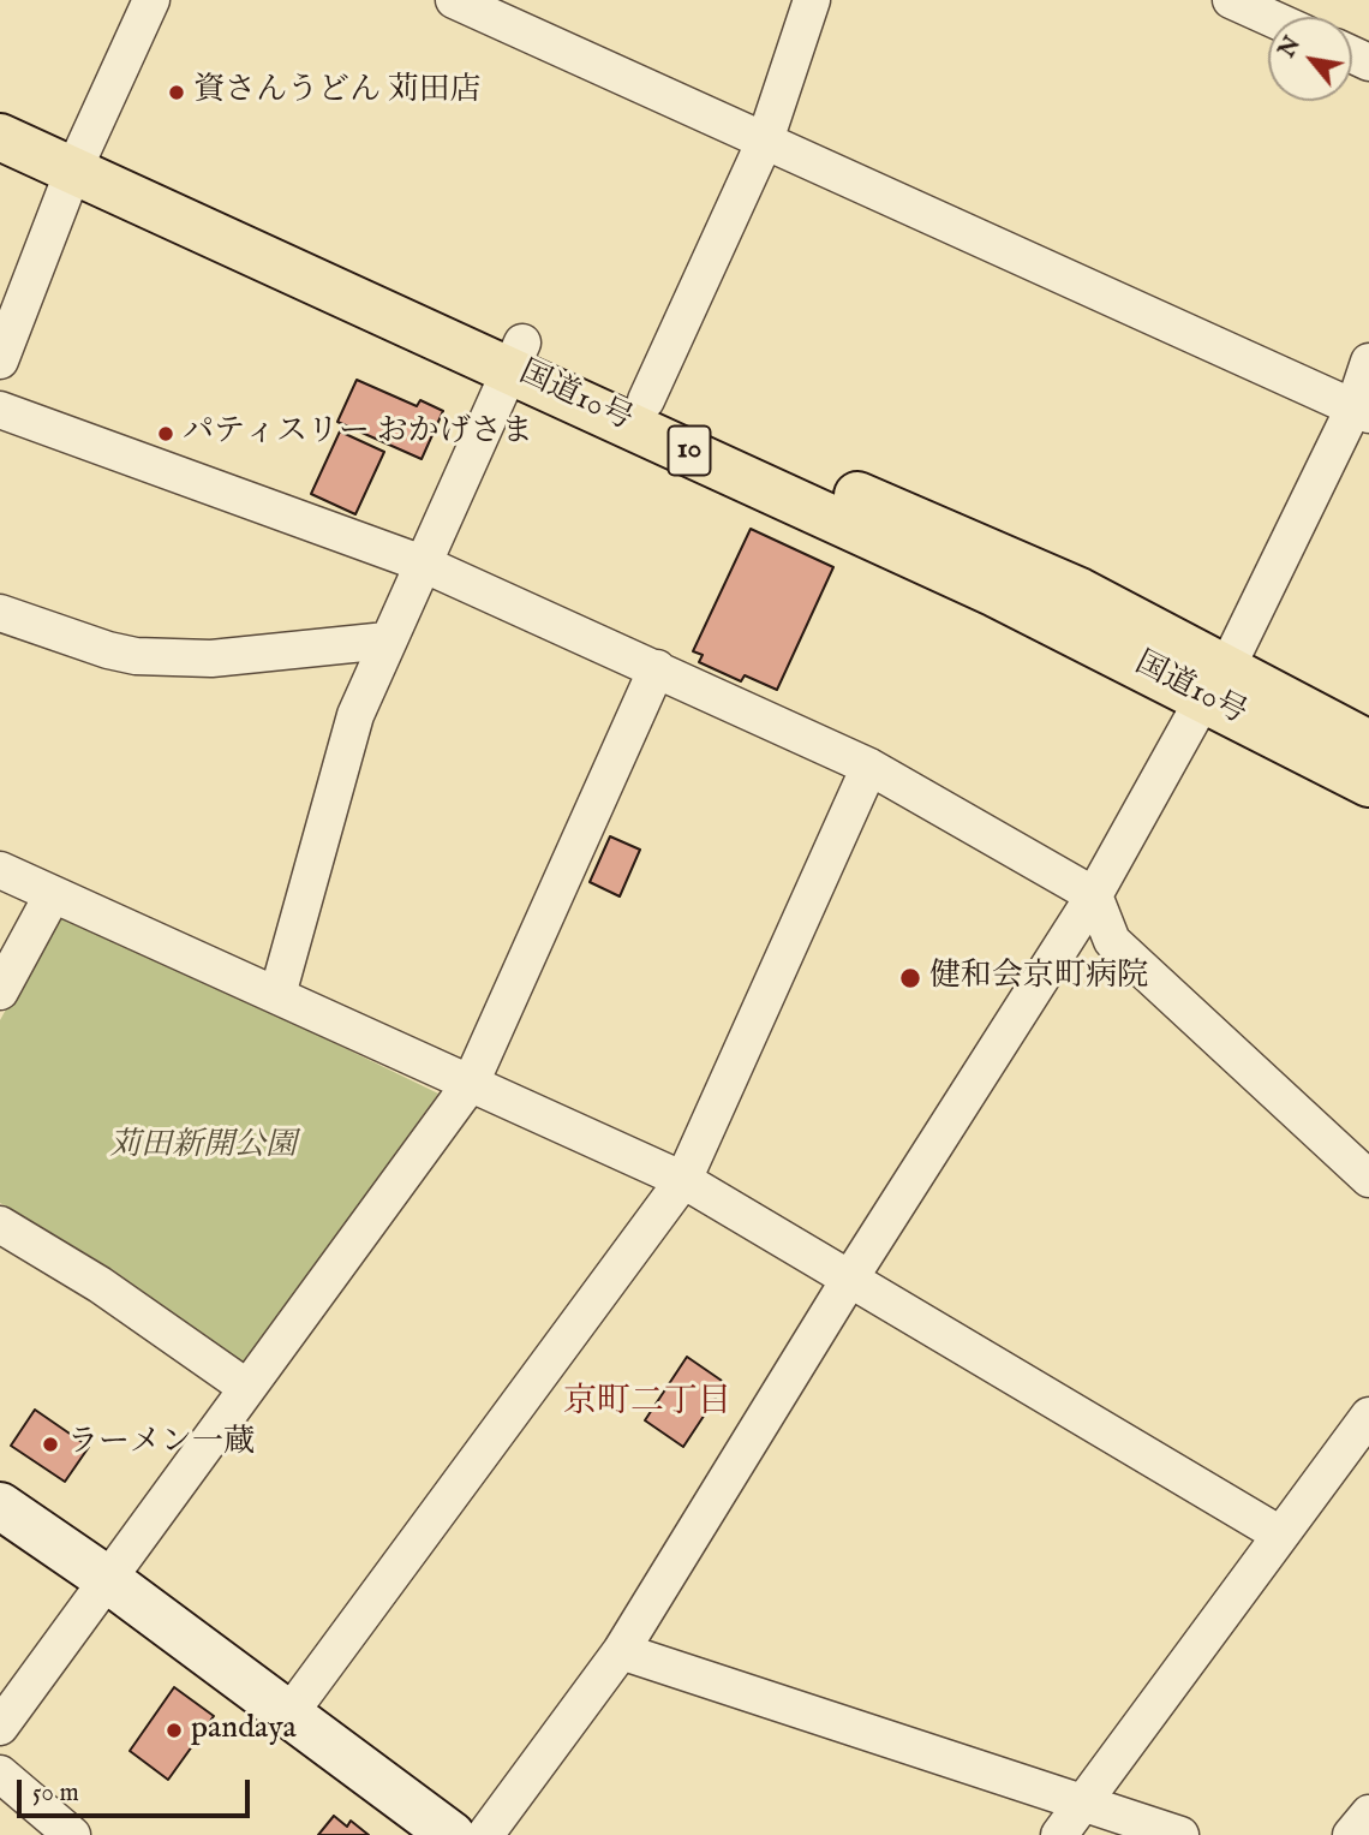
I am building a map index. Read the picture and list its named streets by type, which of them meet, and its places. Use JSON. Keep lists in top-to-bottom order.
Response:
{
  "streets": {
    "highway": ["国道10号", "10"]
  },
  "districts": ["京町二丁目"],
  "parks": ["苅田新開公園"],
  "places": [
    "資さんうどん 苅田店",
    "パティスリー おかげさま",
    "健和会京町病院",
    "ラーメン一蔵",
    "pandaya"
  ],
  "scale_bar": "50 m",
  "north": "top left"
}
